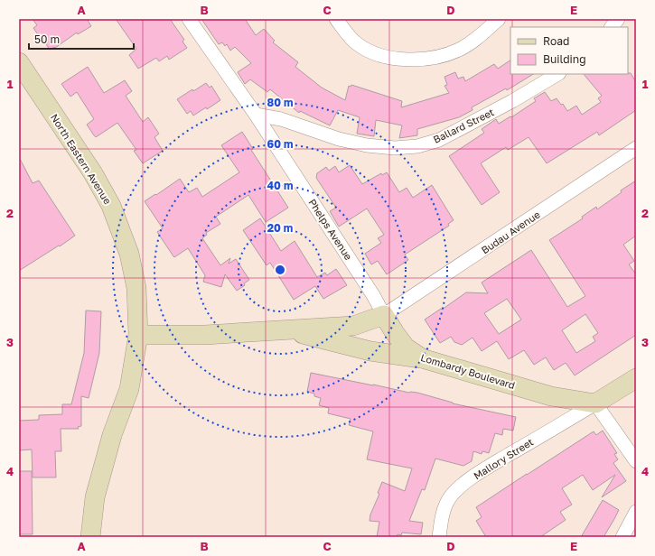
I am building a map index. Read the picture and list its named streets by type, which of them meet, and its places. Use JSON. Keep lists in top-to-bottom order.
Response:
{
  "streets": {
    "street": [
      "Ballard Street",
      "North Eastern Avenue",
      "Phelps Avenue",
      "Budau Avenue",
      "Lombardy Boulevard",
      "Mallory Street"
    ]
  },
  "crossings": [
    ["Ballard Street", "Phelps Avenue"],
    ["Phelps Avenue", "Budau Avenue"],
    ["Phelps Avenue", "Lombardy Boulevard"],
    ["Budau Avenue", "Lombardy Boulevard"],
    ["Lombardy Boulevard", "Mallory Street"]
  ],
  "legend": ["Road", "Building"],
  "scale_bar": "50 m",
  "grid": {
    "columns": [
      "A",
      "B",
      "C",
      "D",
      "E"
    ],
    "rows": [
      "1",
      "2",
      "3",
      "4"
    ]
  },
  "rings": [
    "80 m",
    "60 m",
    "40 m",
    "20 m"
  ]
}
